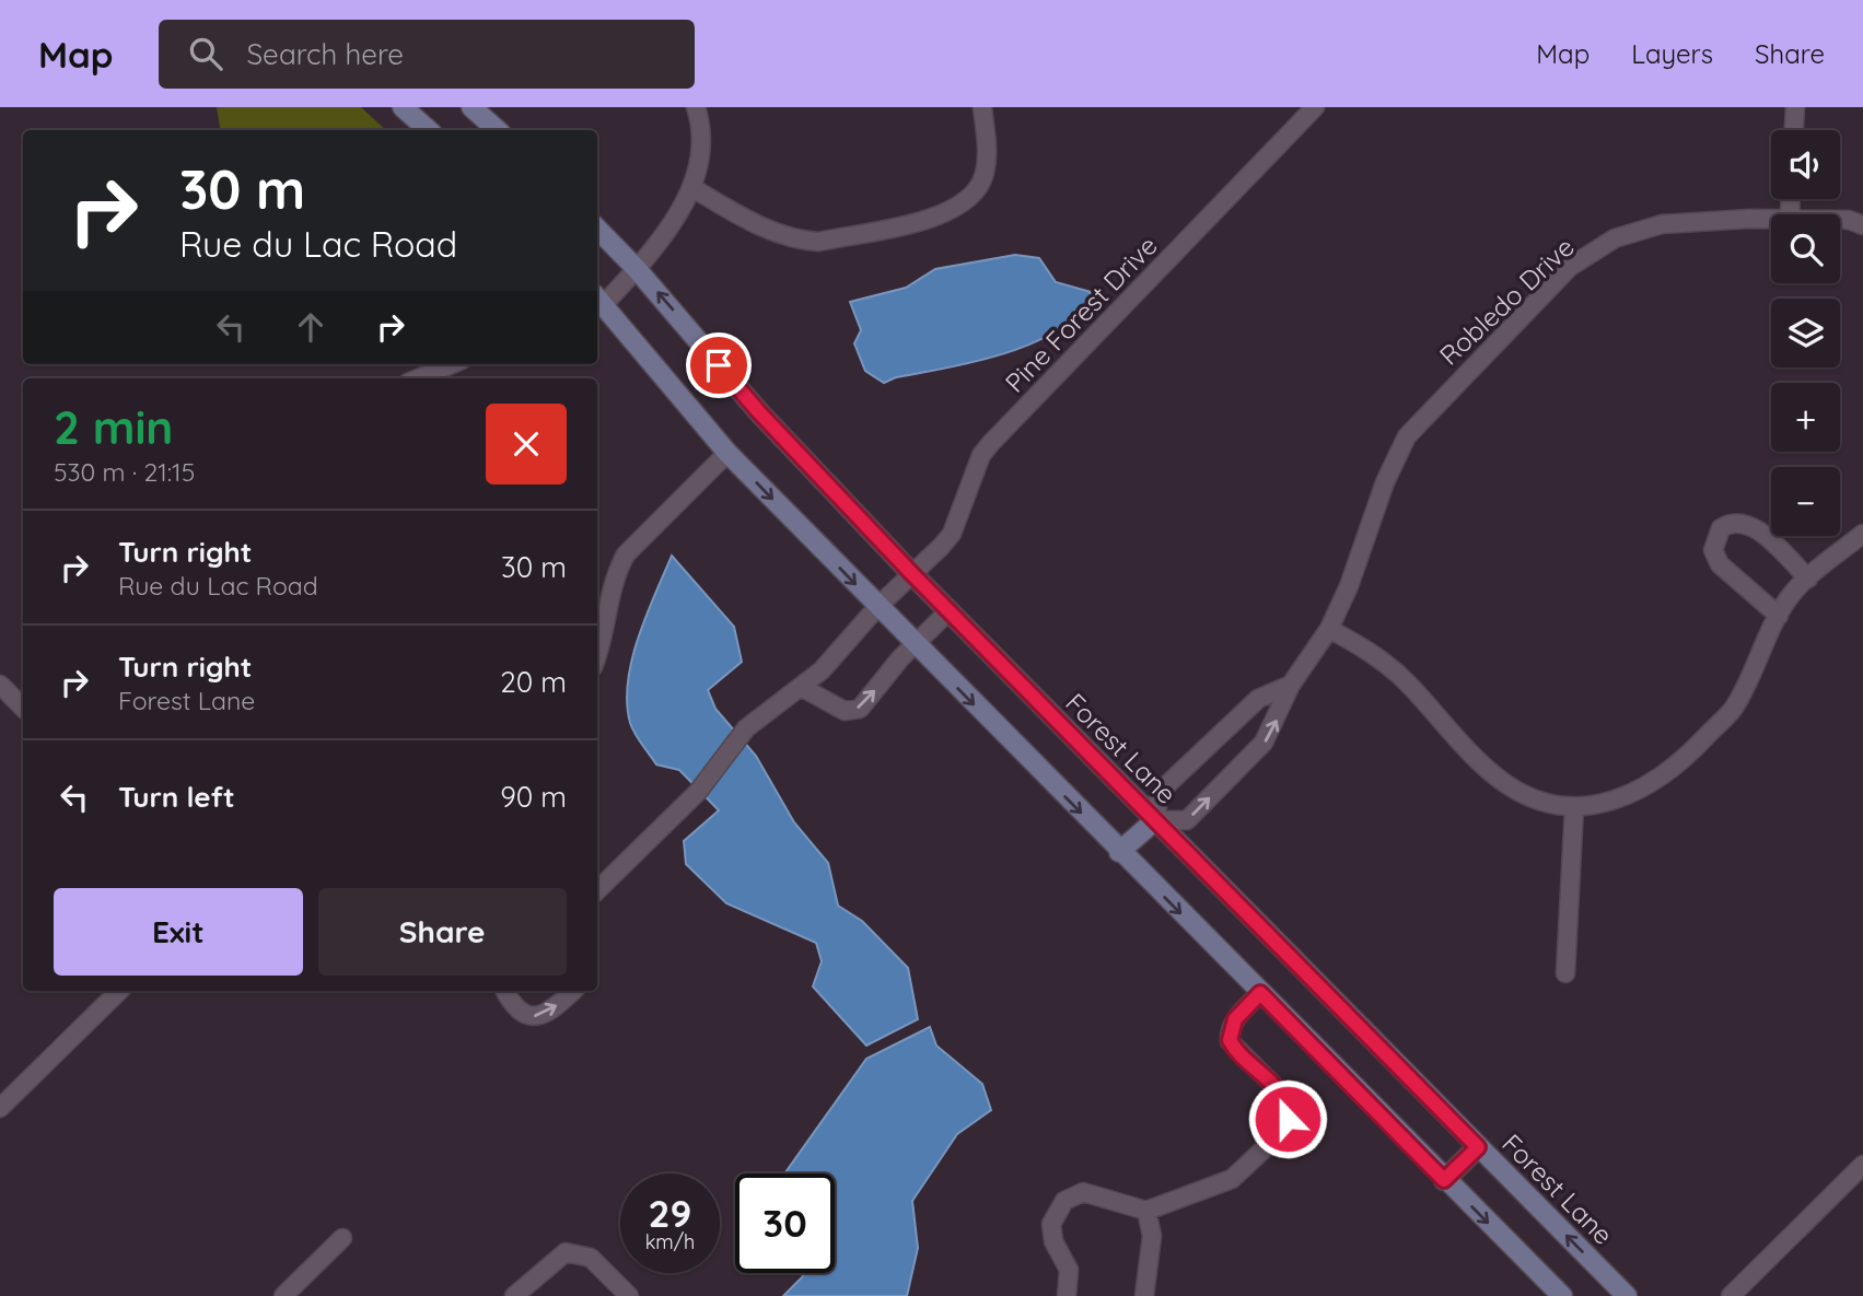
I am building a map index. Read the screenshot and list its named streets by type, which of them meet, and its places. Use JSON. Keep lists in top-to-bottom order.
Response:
{
  "streets": {
    "main road": ["Forest Lane"],
    "street": ["Robledo Drive", "Pine Forest Drive"]
  },
  "crossings": [
    ["Robledo Drive", "Forest Lane"],
    ["Pine Forest Drive", "Forest Lane"]
  ],
  "page": {
    "header": "Map",
    "search": "Search here",
    "nav": ["Map", "Layers", "Share"],
    "map_buttons": ["+", "−"],
    "turn": ["30 m", "Rue du Lac Road"],
    "heading": ["2 min", "530 m · 21:15"],
    "list": [
      {
        "name": "Turn right",
        "note": "Rue du Lac Road",
        "value": "30 m"
      },
      {
        "name": "Turn right",
        "note": "Forest Lane",
        "value": "20 m"
      },
      {
        "name": "Turn left",
        "value": "90 m"
      }
    ],
    "buttons": ["Exit", "Share"],
    "speed": "29 km/h",
    "limit": "30"
  }
}
